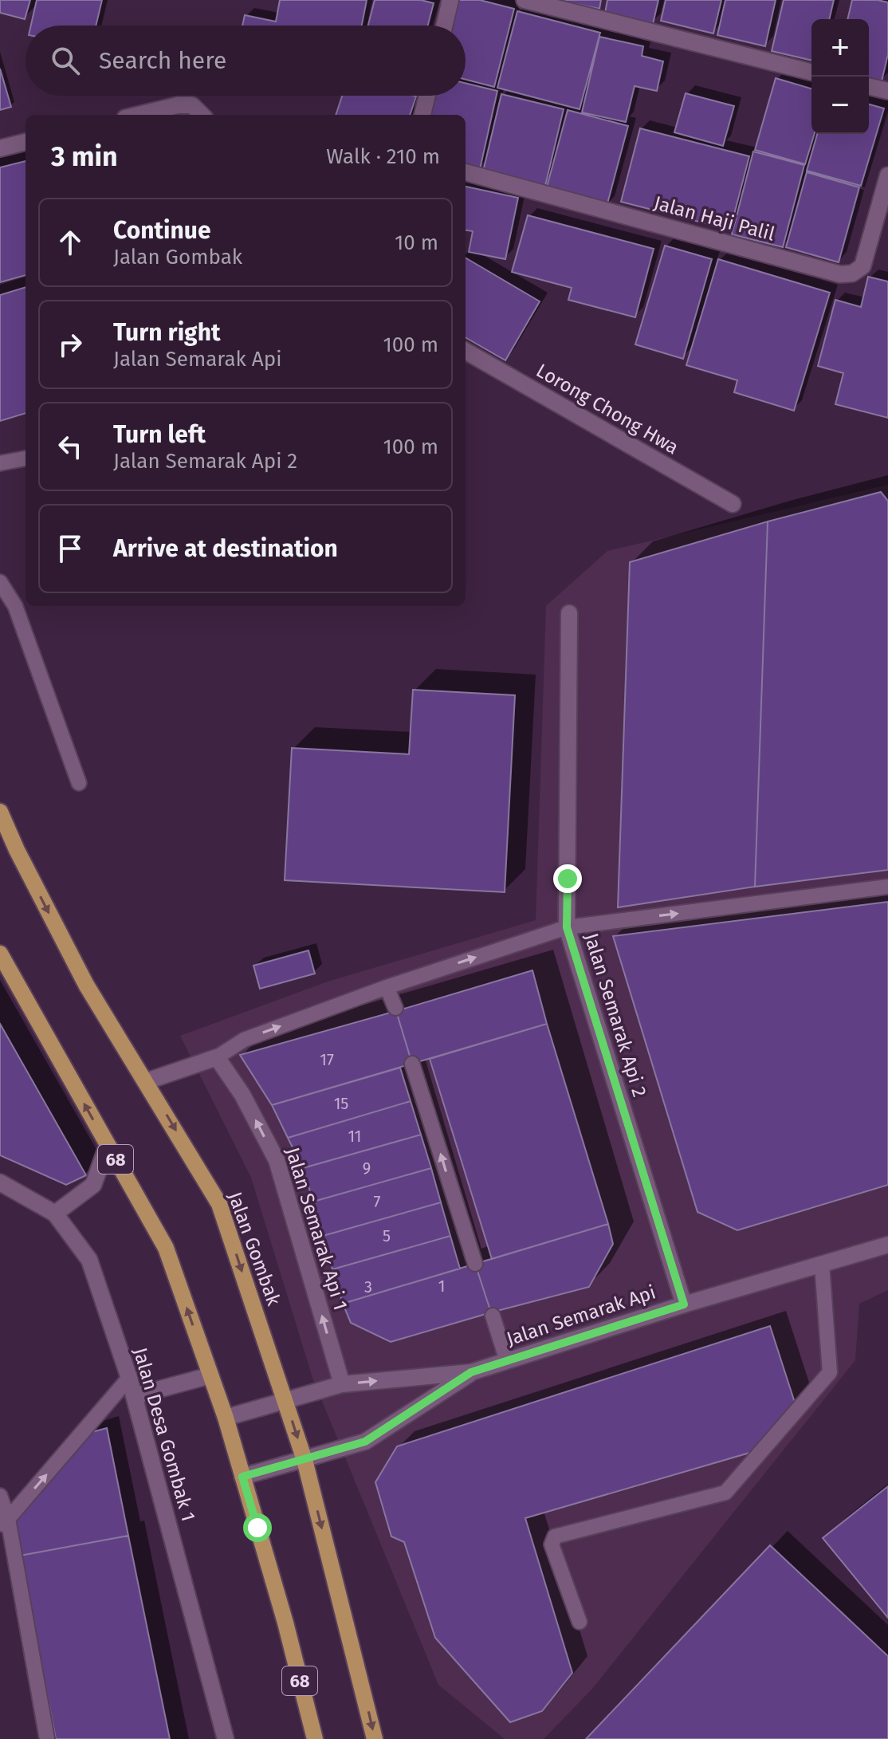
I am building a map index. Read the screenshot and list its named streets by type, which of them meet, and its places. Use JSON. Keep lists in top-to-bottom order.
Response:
{
  "streets": {
    "main road": ["68", "Jalan Gombak"],
    "street": [
      "Jalan Haji Palil",
      "Lorong Chong Hwa",
      "Jalan Semarak Api 2",
      "Jalan Semarak Api 1",
      "Jalan Semarak Api",
      "Jalan Desa Gombak 1"
    ]
  },
  "crossings": [
    ["Jalan Semarak Api 2", "Jalan Semarak Api"],
    ["68", "Jalan Semarak Api"],
    ["Jalan Semarak Api 1", "Jalan Semarak Api"],
    ["Jalan Gombak", "Jalan Semarak Api"]
  ],
  "one_way": ["Jalan Semarak Api 1"],
  "house_numbers": [
    "17",
    "15",
    "11",
    "9",
    "7",
    "5",
    "1",
    "3"
  ],
  "page": {
    "map_buttons": ["+", "−"],
    "search": "Search here",
    "heading": ["3 min", "Walk · 210 m"],
    "list": [
      ["Continue", "Jalan Gombak", "10 m"],
      ["Turn right", "Jalan Semarak Api", "100 m"],
      ["Turn left", "Jalan Semarak Api 2", "100 m"],
      "Arrive at destination"
    ]
  }
}
